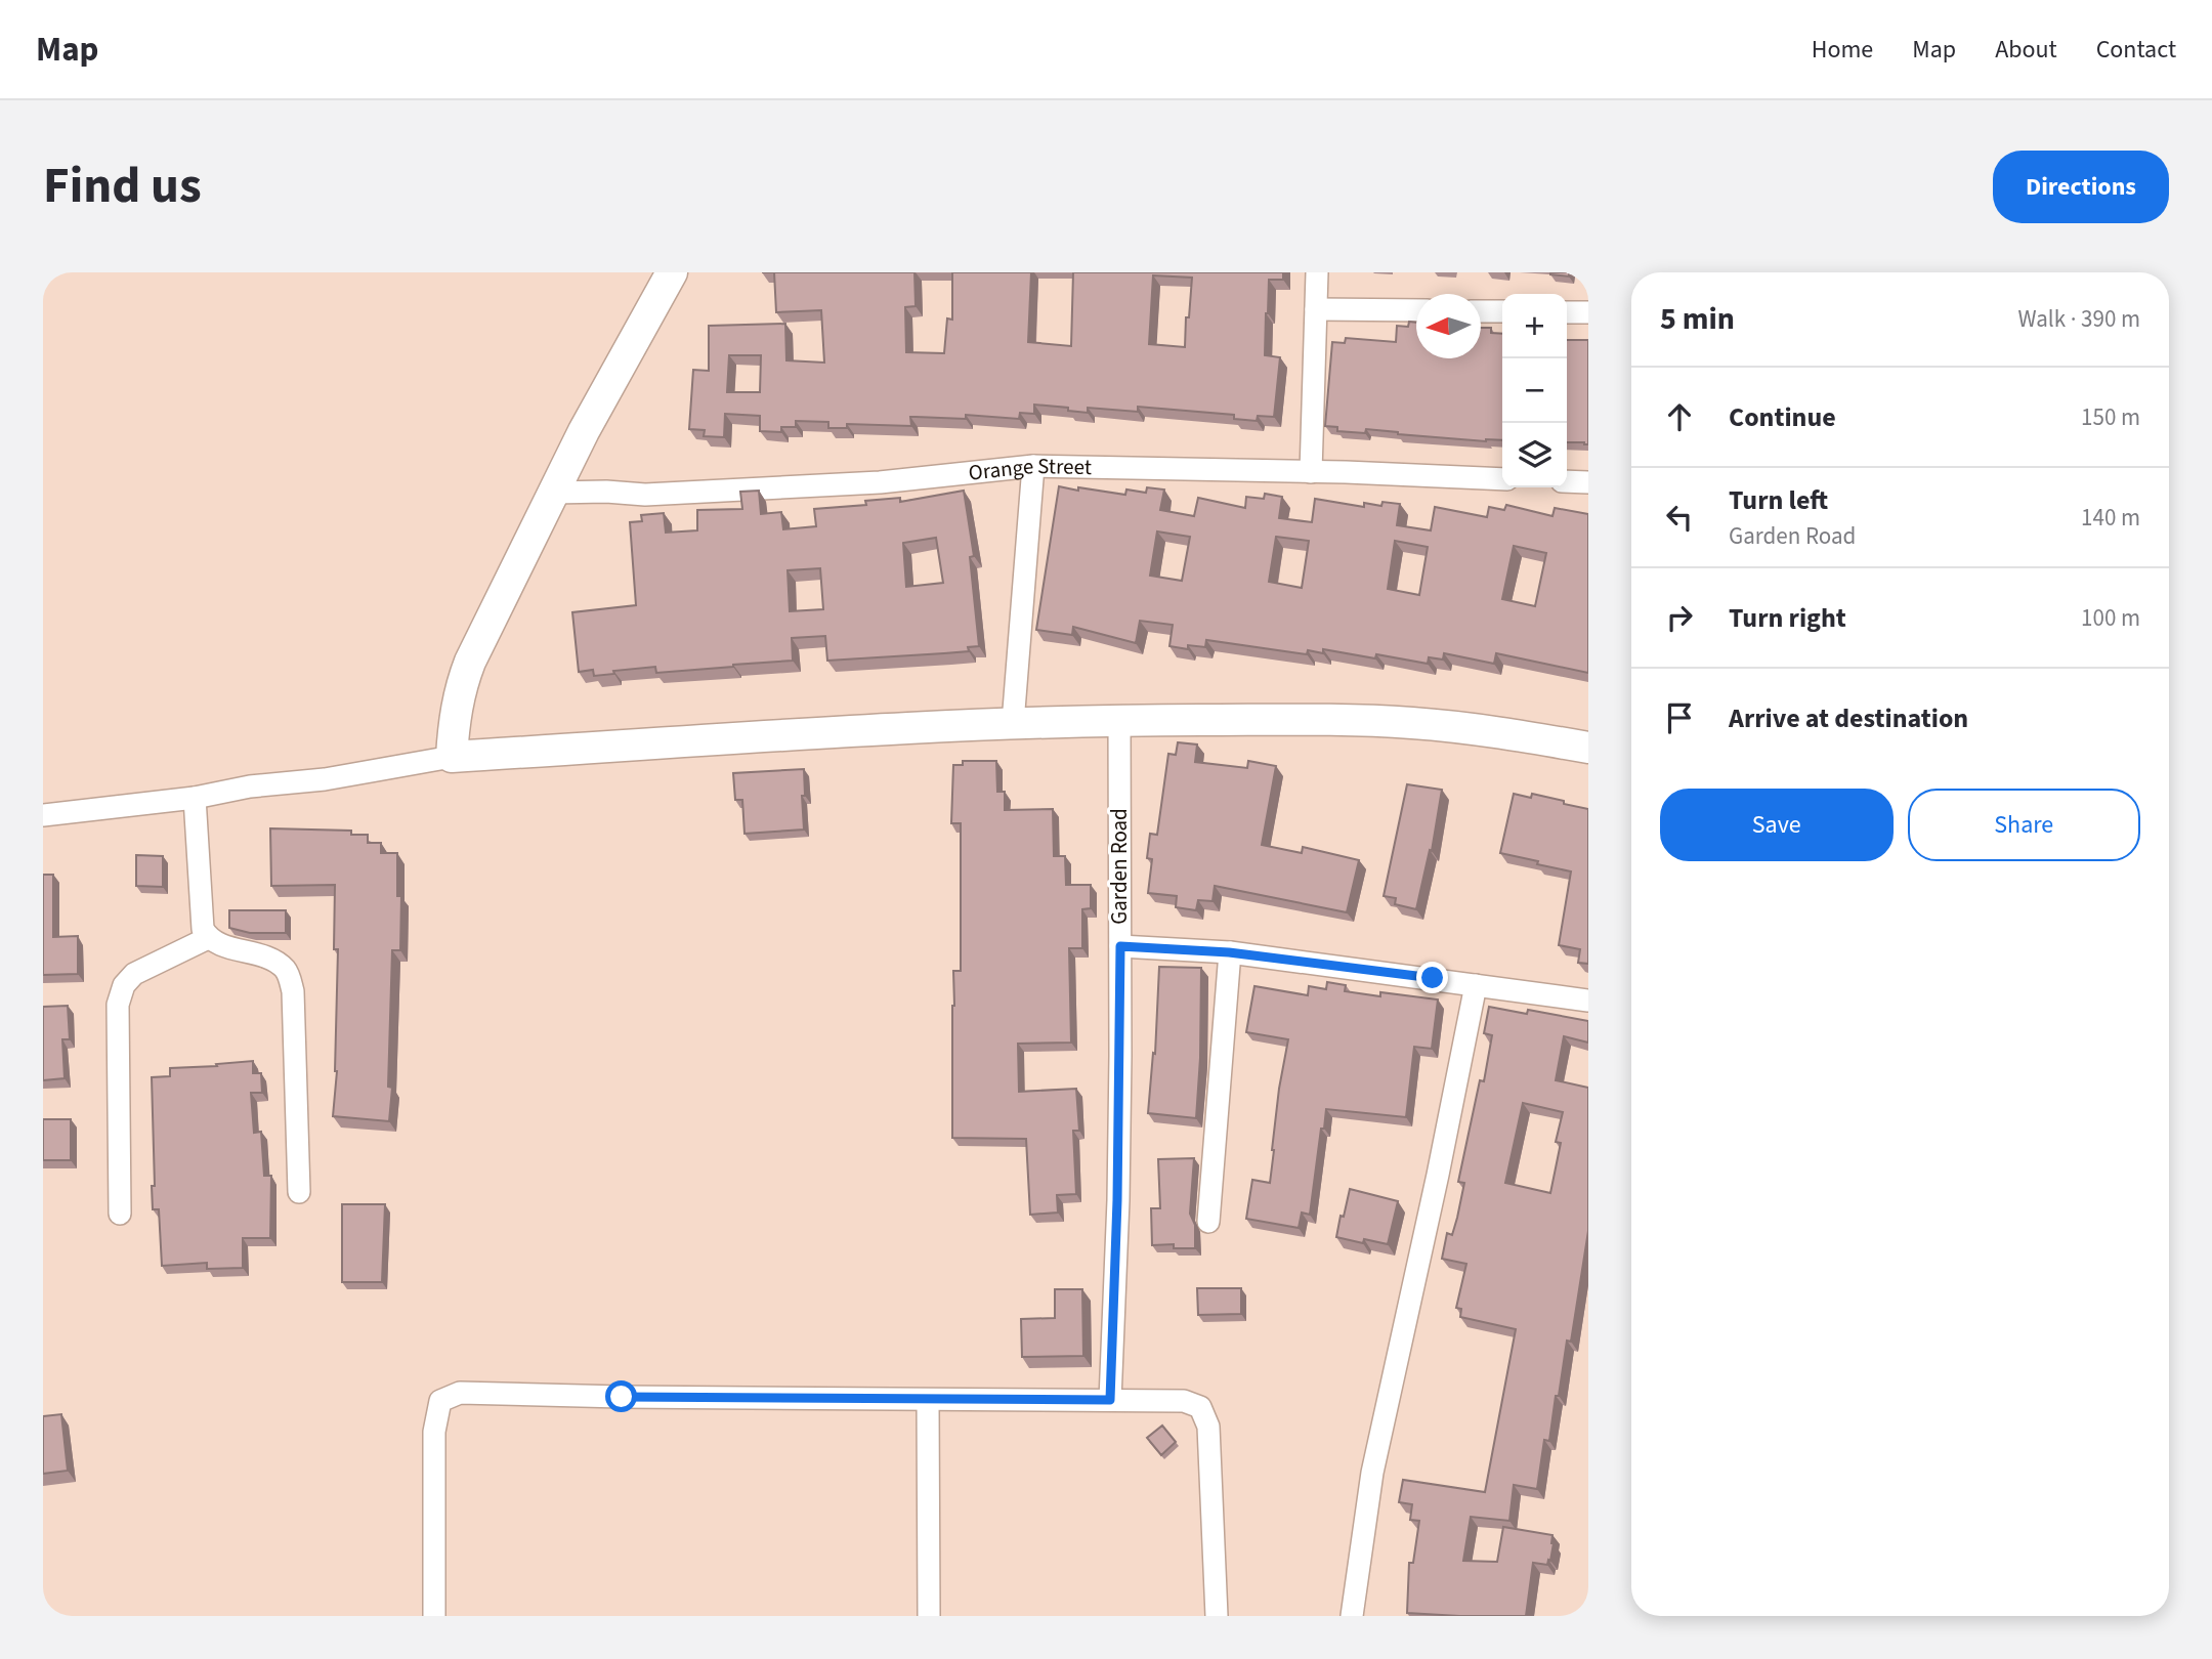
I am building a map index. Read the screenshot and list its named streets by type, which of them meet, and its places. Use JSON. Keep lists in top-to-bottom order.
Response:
{
  "streets": {
    "street": ["Orange Street", "Garden Road"]
  },
  "north": "left",
  "page": {
    "header": "Map",
    "nav": [
      "Home",
      "Map",
      "About",
      "Contact"
    ],
    "title": "Find us",
    "buttons": [
      "Directions",
      ["Save", "Share"]
    ],
    "heading": ["5 min", "Walk · 390 m"],
    "map_buttons": ["+", "−"],
    "list": [
      ["Continue", "150 m"],
      ["Turn left", "Garden Road", "140 m"],
      ["Turn right", "100 m"],
      "Arrive at destination"
    ]
  }
}
